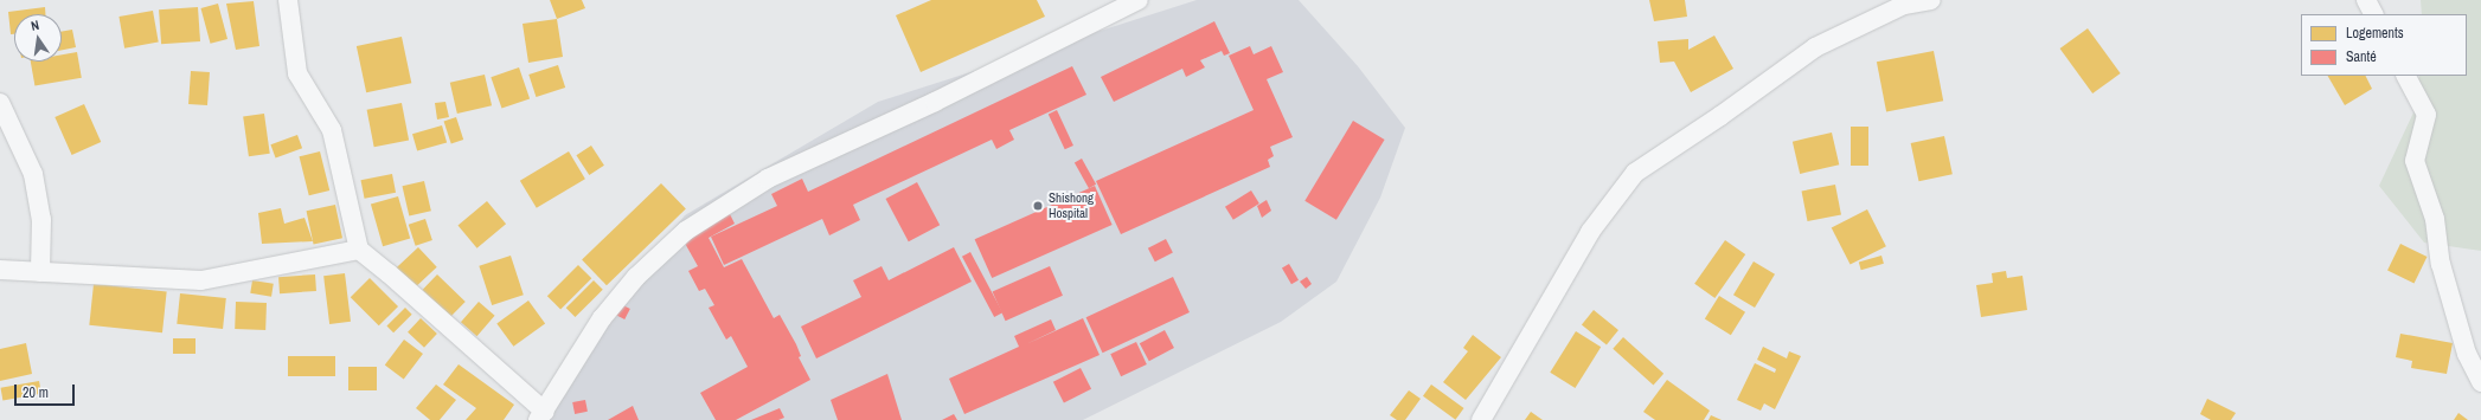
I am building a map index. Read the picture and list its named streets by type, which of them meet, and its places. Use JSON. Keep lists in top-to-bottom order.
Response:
{
  "places": ["Shishong Hospital"],
  "legend": ["Logements", "Santé"],
  "scale_bar": "20 m",
  "north": "top"
}
